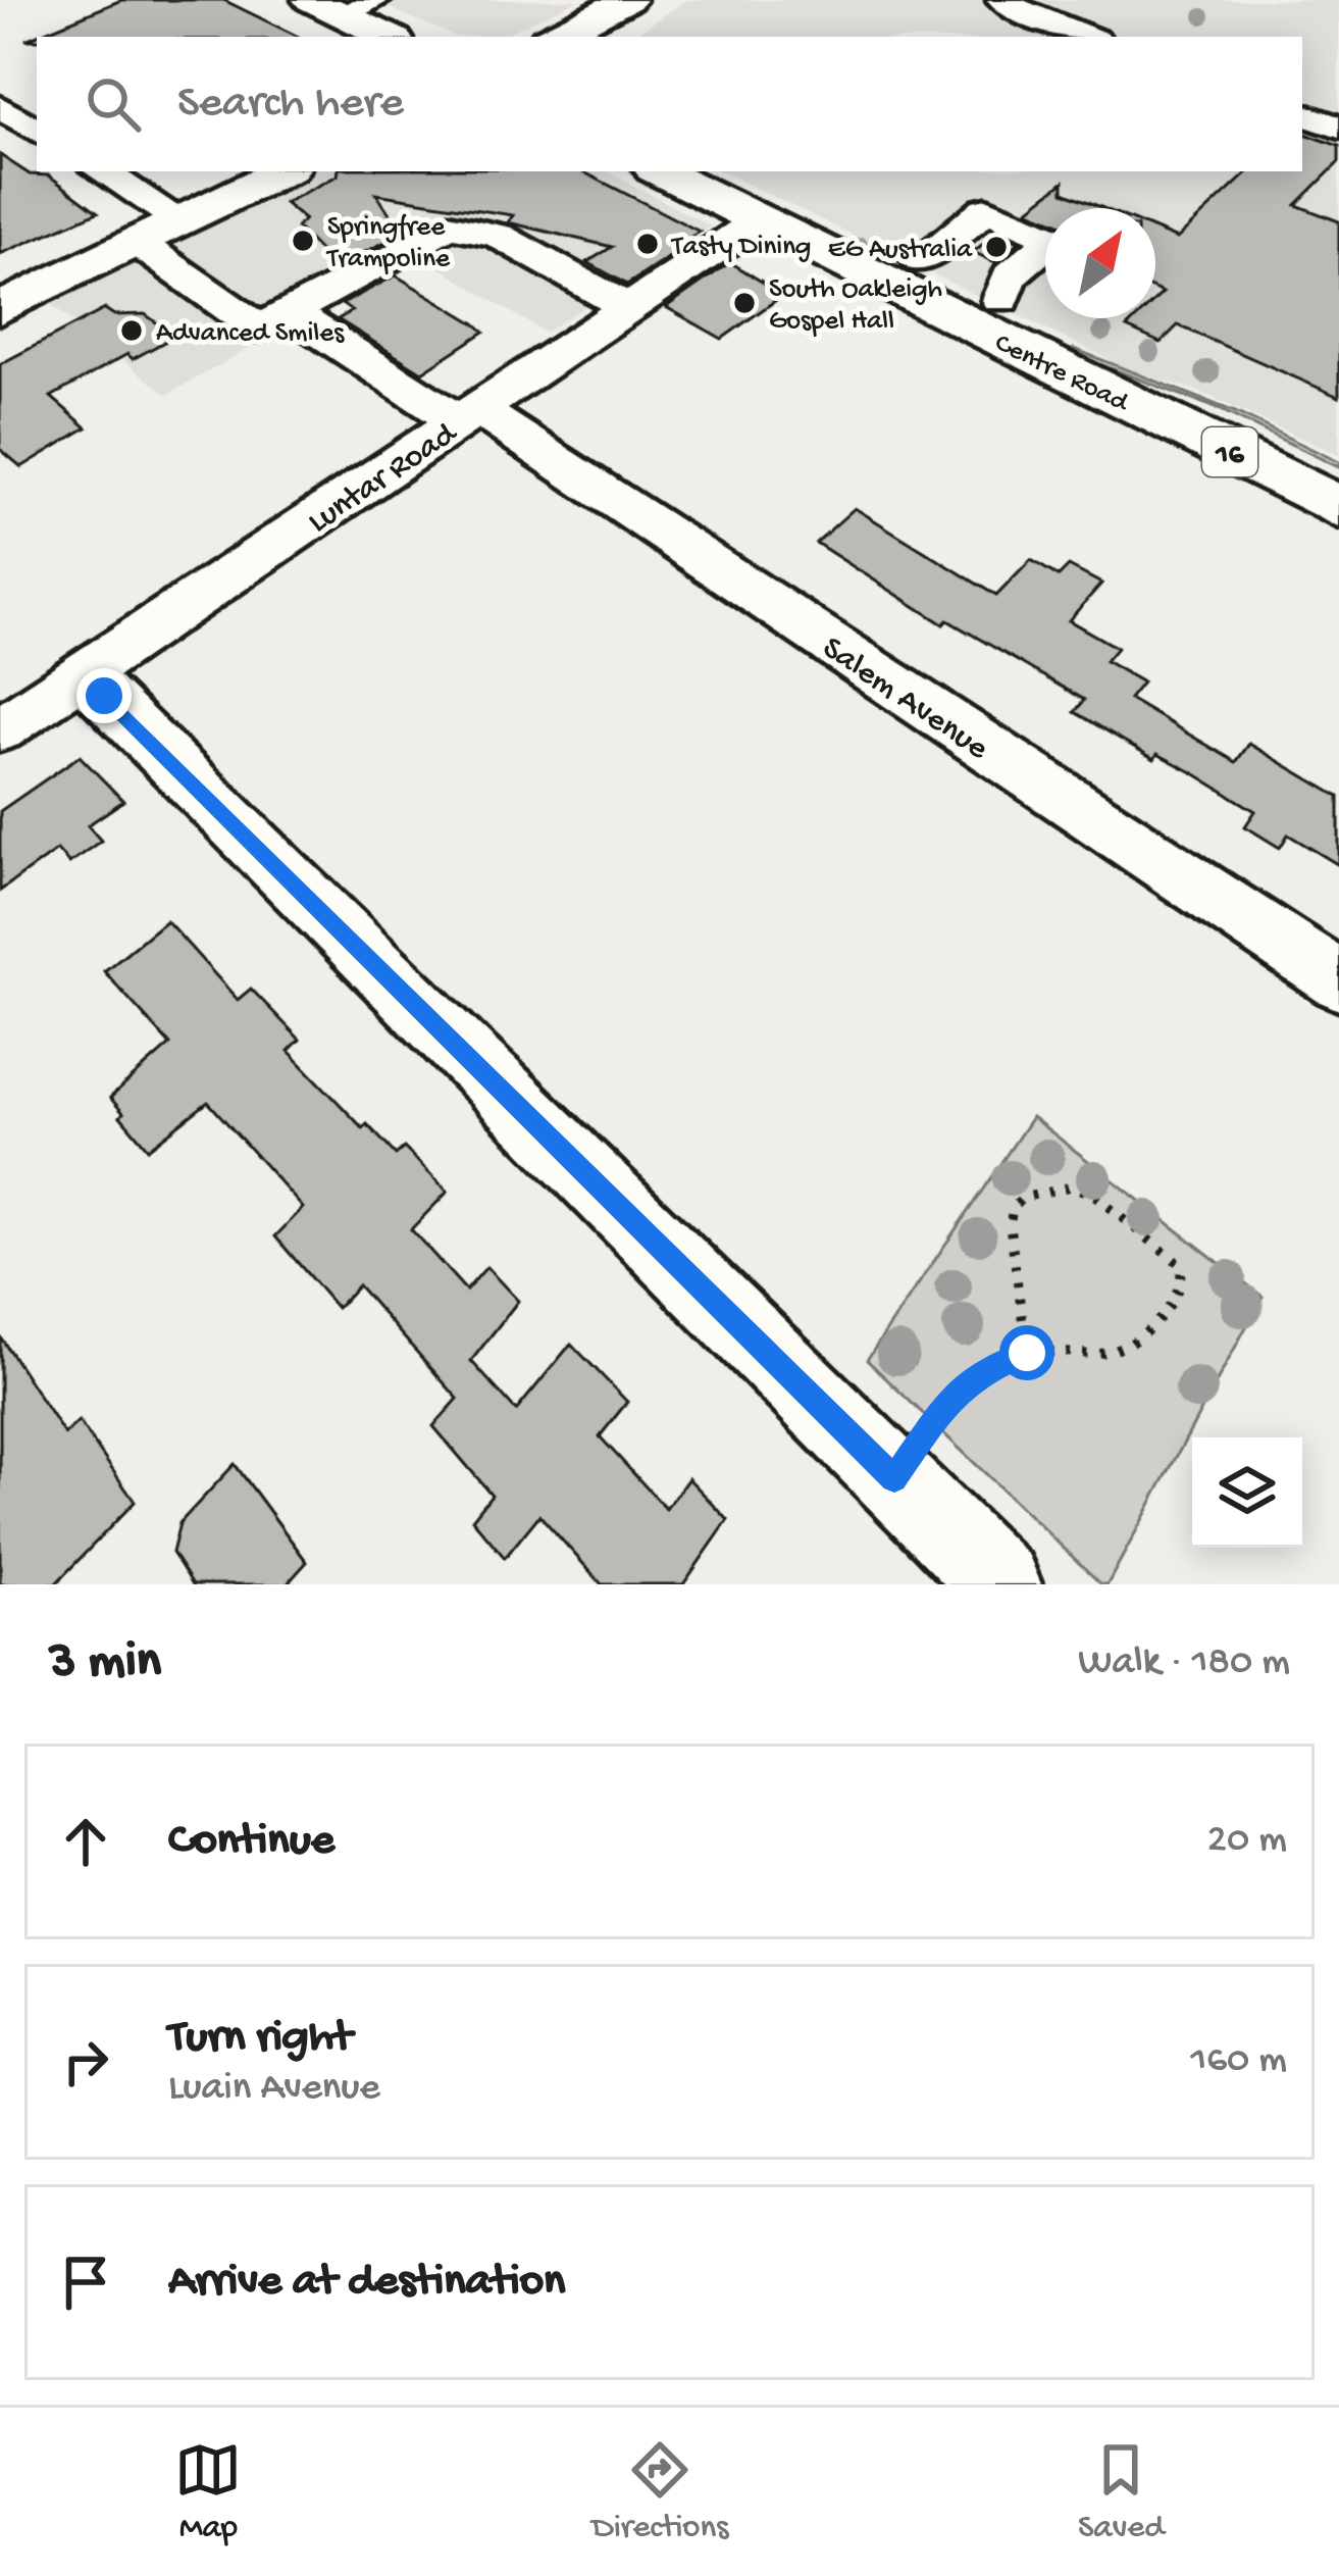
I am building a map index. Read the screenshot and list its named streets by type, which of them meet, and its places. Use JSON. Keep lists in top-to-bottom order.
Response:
{
  "streets": {
    "main road": ["Centre Road", "16"],
    "street": ["Luntar Road", "Salem Avenue"]
  },
  "crossings": [
    ["Centre Road", "Luntar Road"],
    ["Luntar Road", "Salem Avenue"]
  ],
  "places": [
    "Springfree Trampoline",
    "Tasty Dining",
    "EG Australia",
    "South Oakleigh Gospel Hall",
    "Advanced Smiles"
  ],
  "north": "top right",
  "page": {
    "search": "Search here",
    "heading": ["3 min", "Walk · 180 m"],
    "list": [
      ["Continue", "20 m"],
      ["Turn right", "Luain Avenue", "160 m"],
      "Arrive at destination"
    ],
    "nav": ["Map", "Directions", "Saved"]
  }
}
